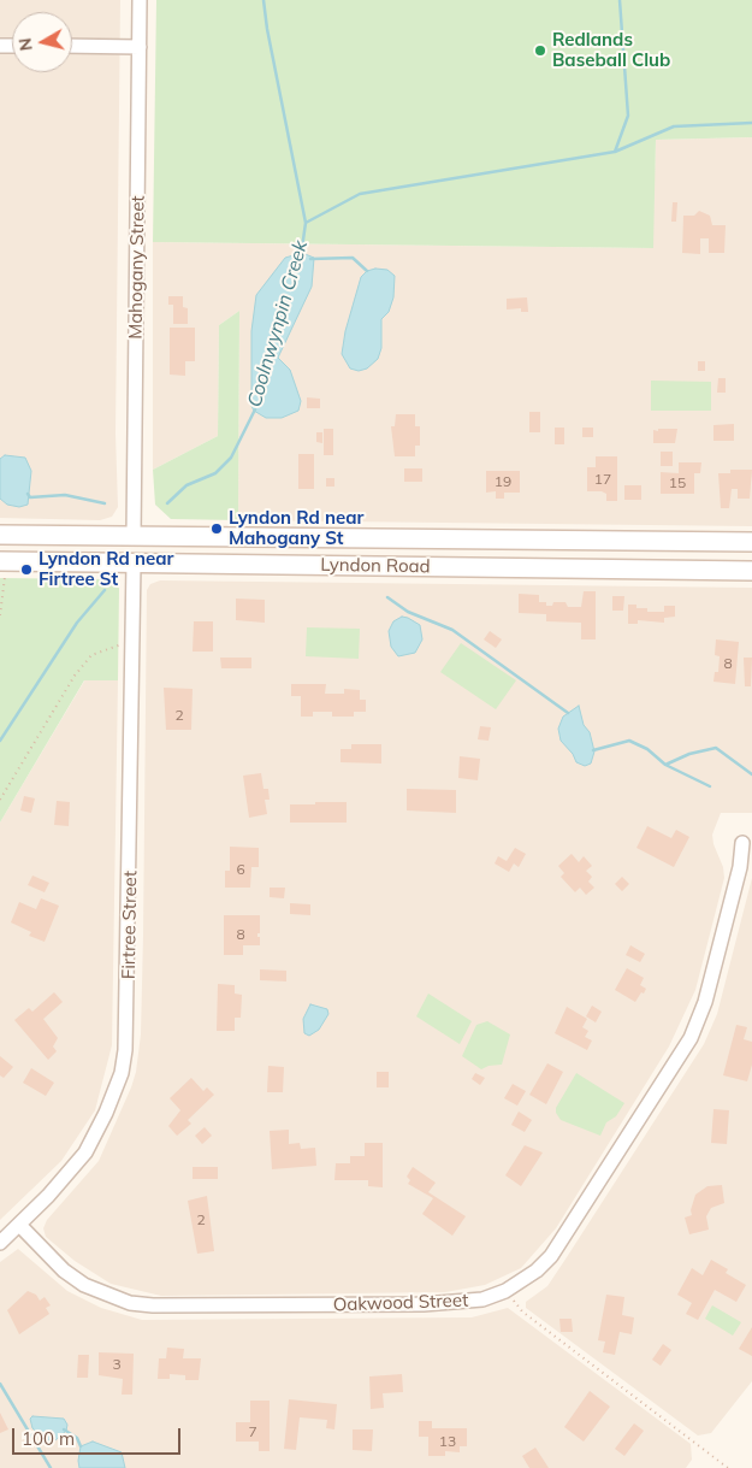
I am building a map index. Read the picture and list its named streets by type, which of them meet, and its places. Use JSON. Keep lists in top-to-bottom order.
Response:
{
  "streets": {
    "main road": ["Lyndon Road"],
    "street": ["Mahogany Street", "Firtree Street", "Oakwood Street"]
  },
  "crossings": [
    ["Mahogany Street", "Lyndon Road"],
    ["Lyndon Road", "Firtree Street"],
    ["Firtree Street", "Oakwood Street"]
  ],
  "water": ["Coolnwynpin Creek"],
  "places": ["Redlands Baseball Club", "Lyndon Rd near Mahogany St", "Lyndon Rd near Firtree St"],
  "house_numbers": [
    "17",
    "19",
    "15",
    "8",
    "2",
    "6",
    "8",
    "2",
    "3",
    "7",
    "13"
  ],
  "scale_bar": "100 m",
  "north": "left"
}
